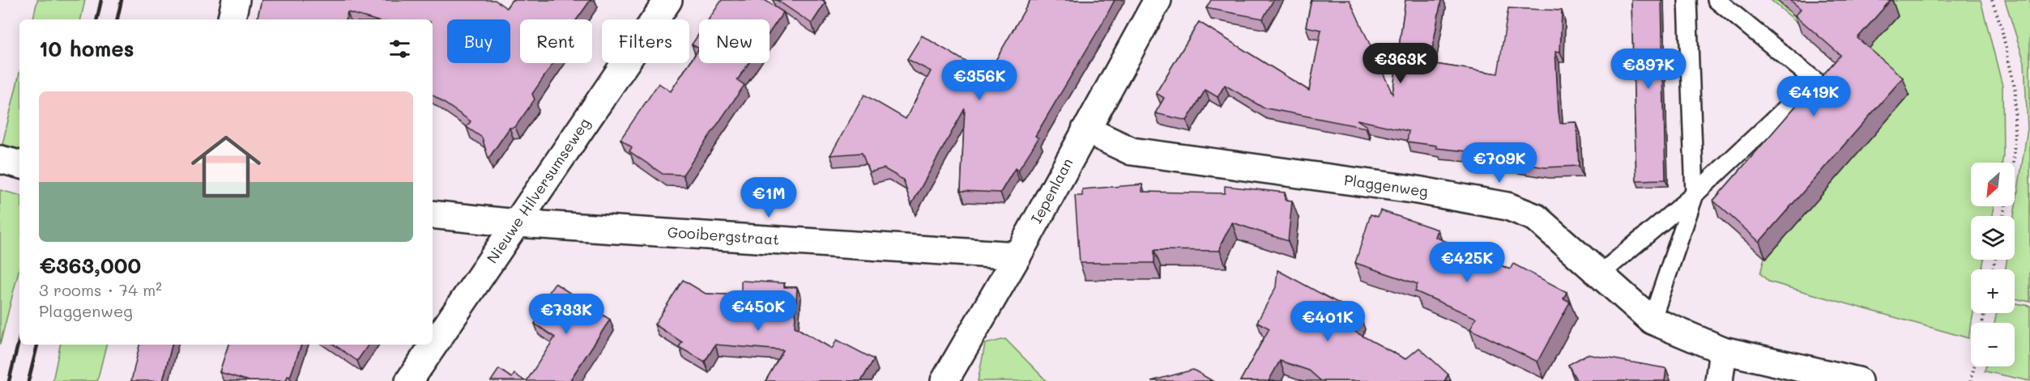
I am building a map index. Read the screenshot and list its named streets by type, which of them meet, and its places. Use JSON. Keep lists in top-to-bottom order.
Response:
{
  "streets": {
    "street": [
      "Plaggenweg",
      "Nieuwe Hilversumseweg",
      "Iepenlaan",
      "Gooibergstraat"
    ]
  },
  "crossings": [
    ["Plaggenweg", "Iepenlaan"],
    ["Nieuwe Hilversumseweg", "Gooibergstraat"],
    ["Iepenlaan", "Gooibergstraat"]
  ],
  "north": "bottom left",
  "page": {
    "chip": [
      "Buy",
      "Rent",
      "Filters",
      "New"
    ],
    "heading": "10 homes",
    "price": [
      "€363K",
      "€897K",
      "€356K",
      "€419K",
      "€709K",
      "€1M",
      "€425K",
      "€450K",
      "€733K",
      "€401K"
    ],
    "list": [
      {
        "name": "€363,000",
        "note": "3 rooms · 74 m² · Plaggenweg"
      }
    ],
    "map_buttons": ["+", "−"]
  }
}
